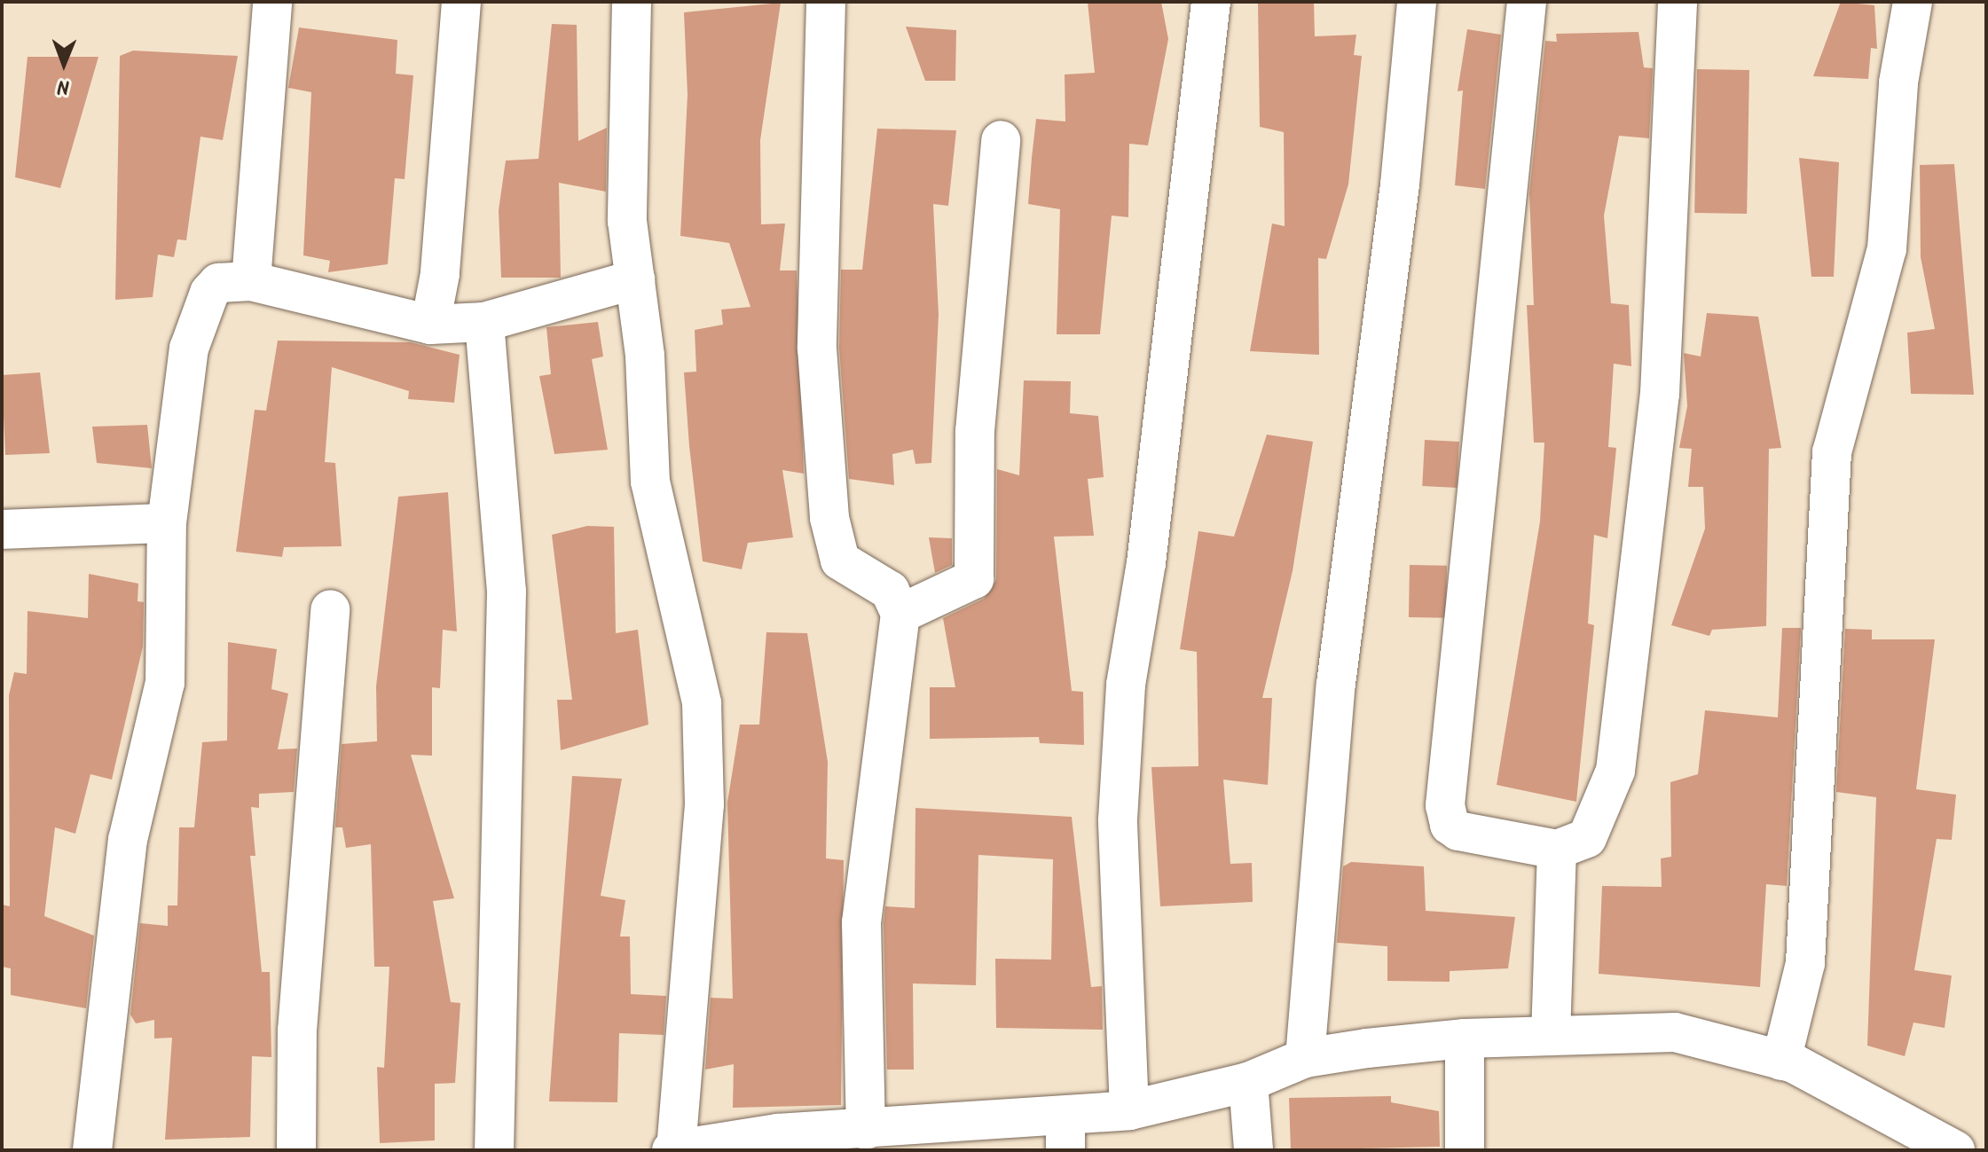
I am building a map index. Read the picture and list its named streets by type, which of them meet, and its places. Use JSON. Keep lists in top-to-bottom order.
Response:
{
  "north": "bottom"
}
